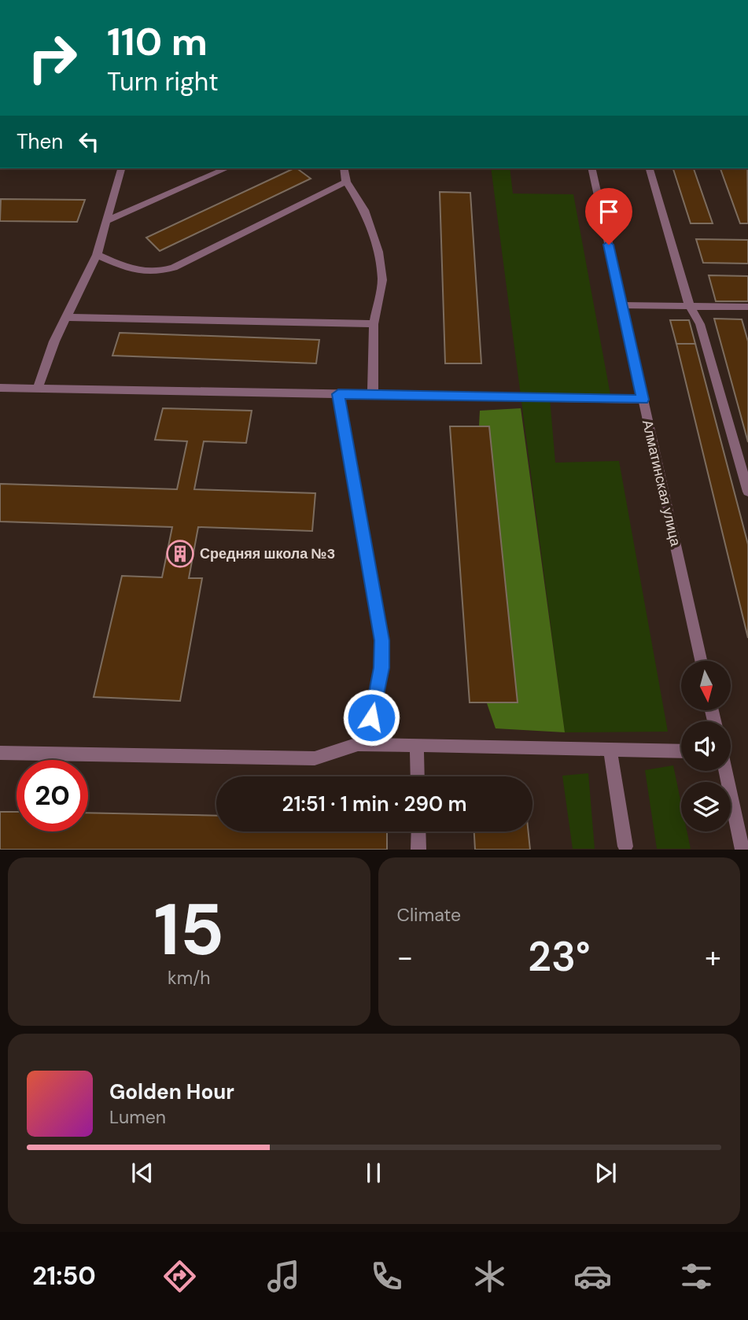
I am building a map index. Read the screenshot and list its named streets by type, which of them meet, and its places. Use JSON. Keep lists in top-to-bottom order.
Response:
{
  "streets": {
    "street": ["Алматинская улица"]
  },
  "places": {
    "building": ["Средняя школа №3"]
  },
  "north": "bottom",
  "page": {
    "turn": ["110 m", "Turn right"],
    "then": "Then",
    "limit": "20",
    "trip": "21:51 · 1 min · 290 m",
    "tile": [
      ["15", "km/h"],
      "Climate"
    ],
    "heat": ["−", "23°", "+"],
    "song": ["Golden Hour", "Lumen"],
    "tabs": "21:50"
  }
}
